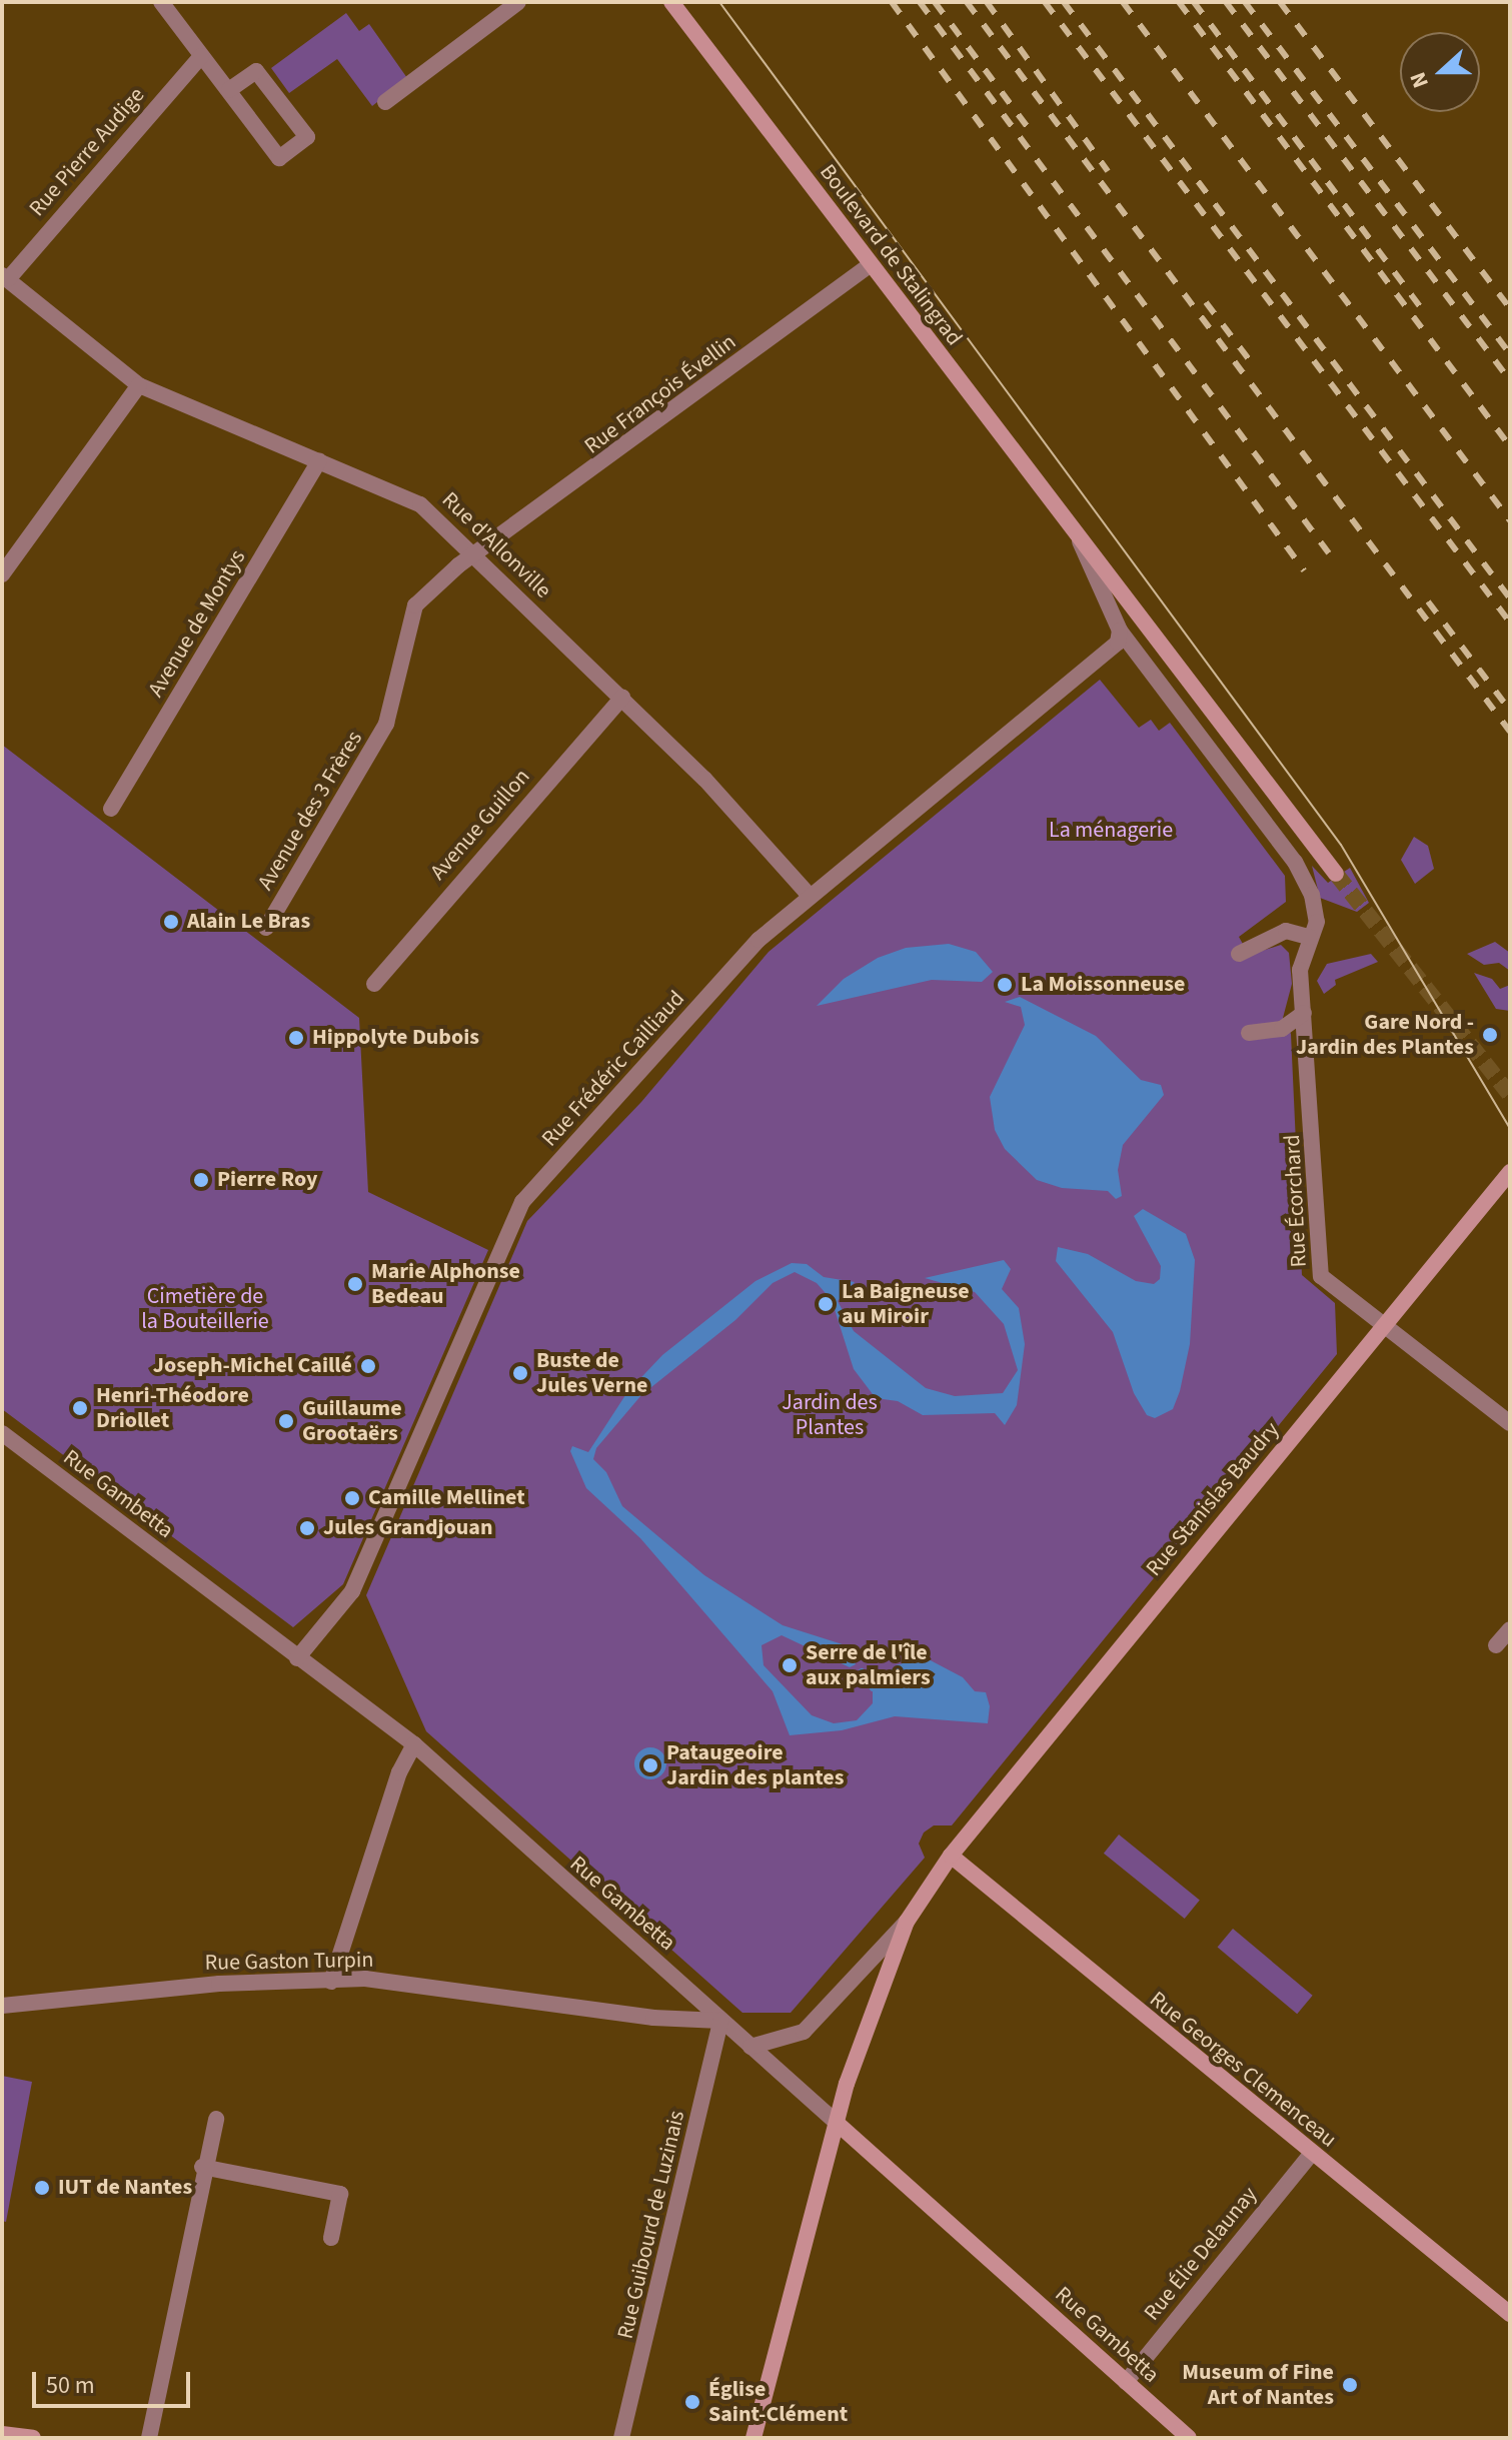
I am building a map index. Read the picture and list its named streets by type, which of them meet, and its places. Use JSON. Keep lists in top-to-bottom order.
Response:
{
  "streets": {
    "main road": [
      "Boulevard de Stalingrad",
      "Rue Gambetta",
      "Rue Stanislas Baudry",
      "Rue Georges Clemenceau"
    ],
    "street": [
      "Rue Pierre Audige",
      "Rue François Évellin",
      "Rue d'Allonville",
      "Avenue de Montys",
      "Avenue des 3 Frères",
      "Avenue Guillon",
      "Rue Frédéric Cailliaud",
      "Rue Écorchard",
      "Rue Gaston Turpin",
      "Rue Guibourd de Luzinais",
      "Rue Élie Delaunay"
    ]
  },
  "crossings": [
    ["Rue Pierre Audige", "Rue d'Allonville"],
    ["Boulevard de Stalingrad", "Rue François Évellin"],
    ["Boulevard de Stalingrad", "Rue Frédéric Cailliaud"],
    ["Boulevard de Stalingrad", "Rue Écorchard"],
    ["Rue François Évellin", "Rue d'Allonville"],
    ["Rue François Évellin", "Avenue des 3 Frères"],
    ["Rue d'Allonville", "Avenue de Montys"],
    ["Rue d'Allonville", "Avenue des 3 Frères"],
    ["Rue d'Allonville", "Avenue Guillon"],
    ["Rue d'Allonville", "Rue Frédéric Cailliaud"],
    ["Rue Frédéric Cailliaud", "Rue Gambetta"],
    ["Rue Écorchard", "Rue Stanislas Baudry"],
    ["Rue Gambetta", "Rue Stanislas Baudry"],
    ["Rue Gambetta", "Rue Gaston Turpin"],
    ["Rue Gambetta", "Rue Guibourd de Luzinais"],
    ["Rue Gambetta", "Rue Élie Delaunay"],
    ["Rue Stanislas Baudry", "Rue Georges Clemenceau"],
    ["Rue Gaston Turpin", "Rue Guibourd de Luzinais"],
    ["Rue Georges Clemenceau", "Rue Élie Delaunay"]
  ],
  "parks": ["La ménagerie", "Cimetière de la Bouteillerie", "Jardin des Plantes"],
  "places": [
    "Alain Le Bras",
    "La Moissonneuse",
    "Gare Nord - Jardin des Plantes",
    "Hippolyte Dubois",
    "Pierre Roy",
    "Marie Alphonse Bedeau",
    "La Baigneuse au Miroir",
    "Joseph-Michel Caillé",
    "Buste de Jules Verne",
    "Henri-Théodore Driollet",
    "Guillaume Grootaërs",
    "Camille Mellinet",
    "Jules Grandjouan",
    "Serre de l'île aux palmiers",
    "Pataugeoire Jardin des plantes",
    "IUT de Nantes",
    "Museum of Fine Art of Nantes",
    "Église Saint-Clément"
  ],
  "scale_bar": "50 m",
  "north": "left"
}
